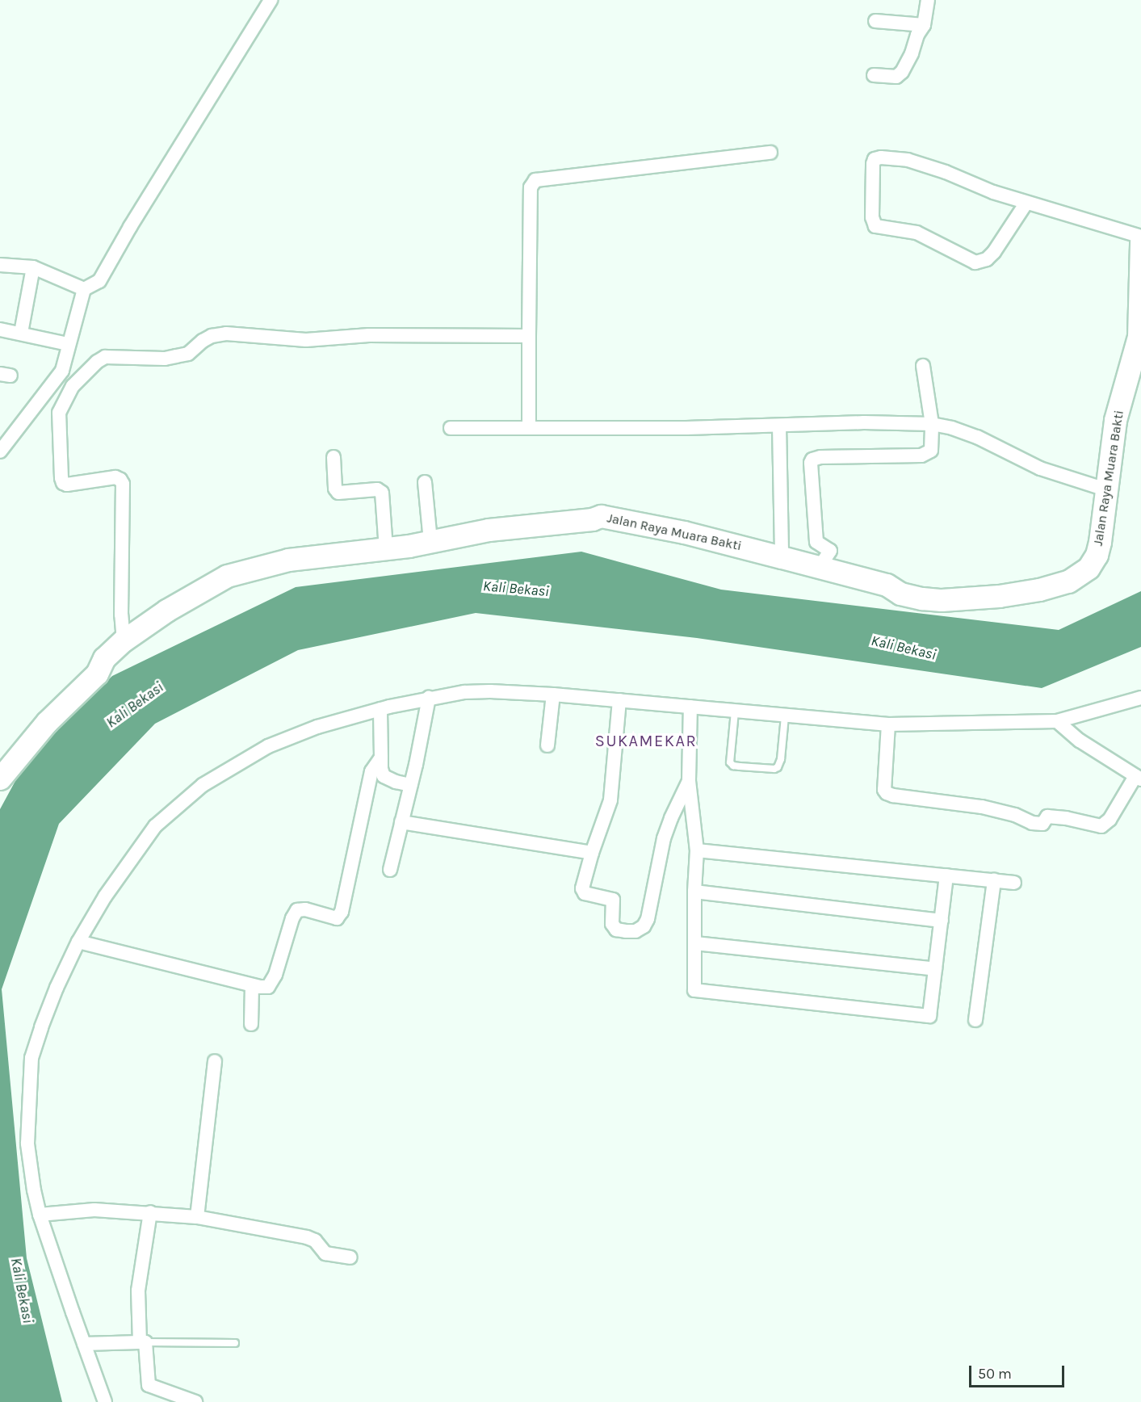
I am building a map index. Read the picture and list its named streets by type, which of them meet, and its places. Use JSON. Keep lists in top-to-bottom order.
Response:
{
  "streets": {
    "main road": ["Jalan Raya Muara Bakti"]
  },
  "districts": ["SUKAMEKAR"],
  "water": ["Kali Bekasi"],
  "scale_bar": "50 m"
}
